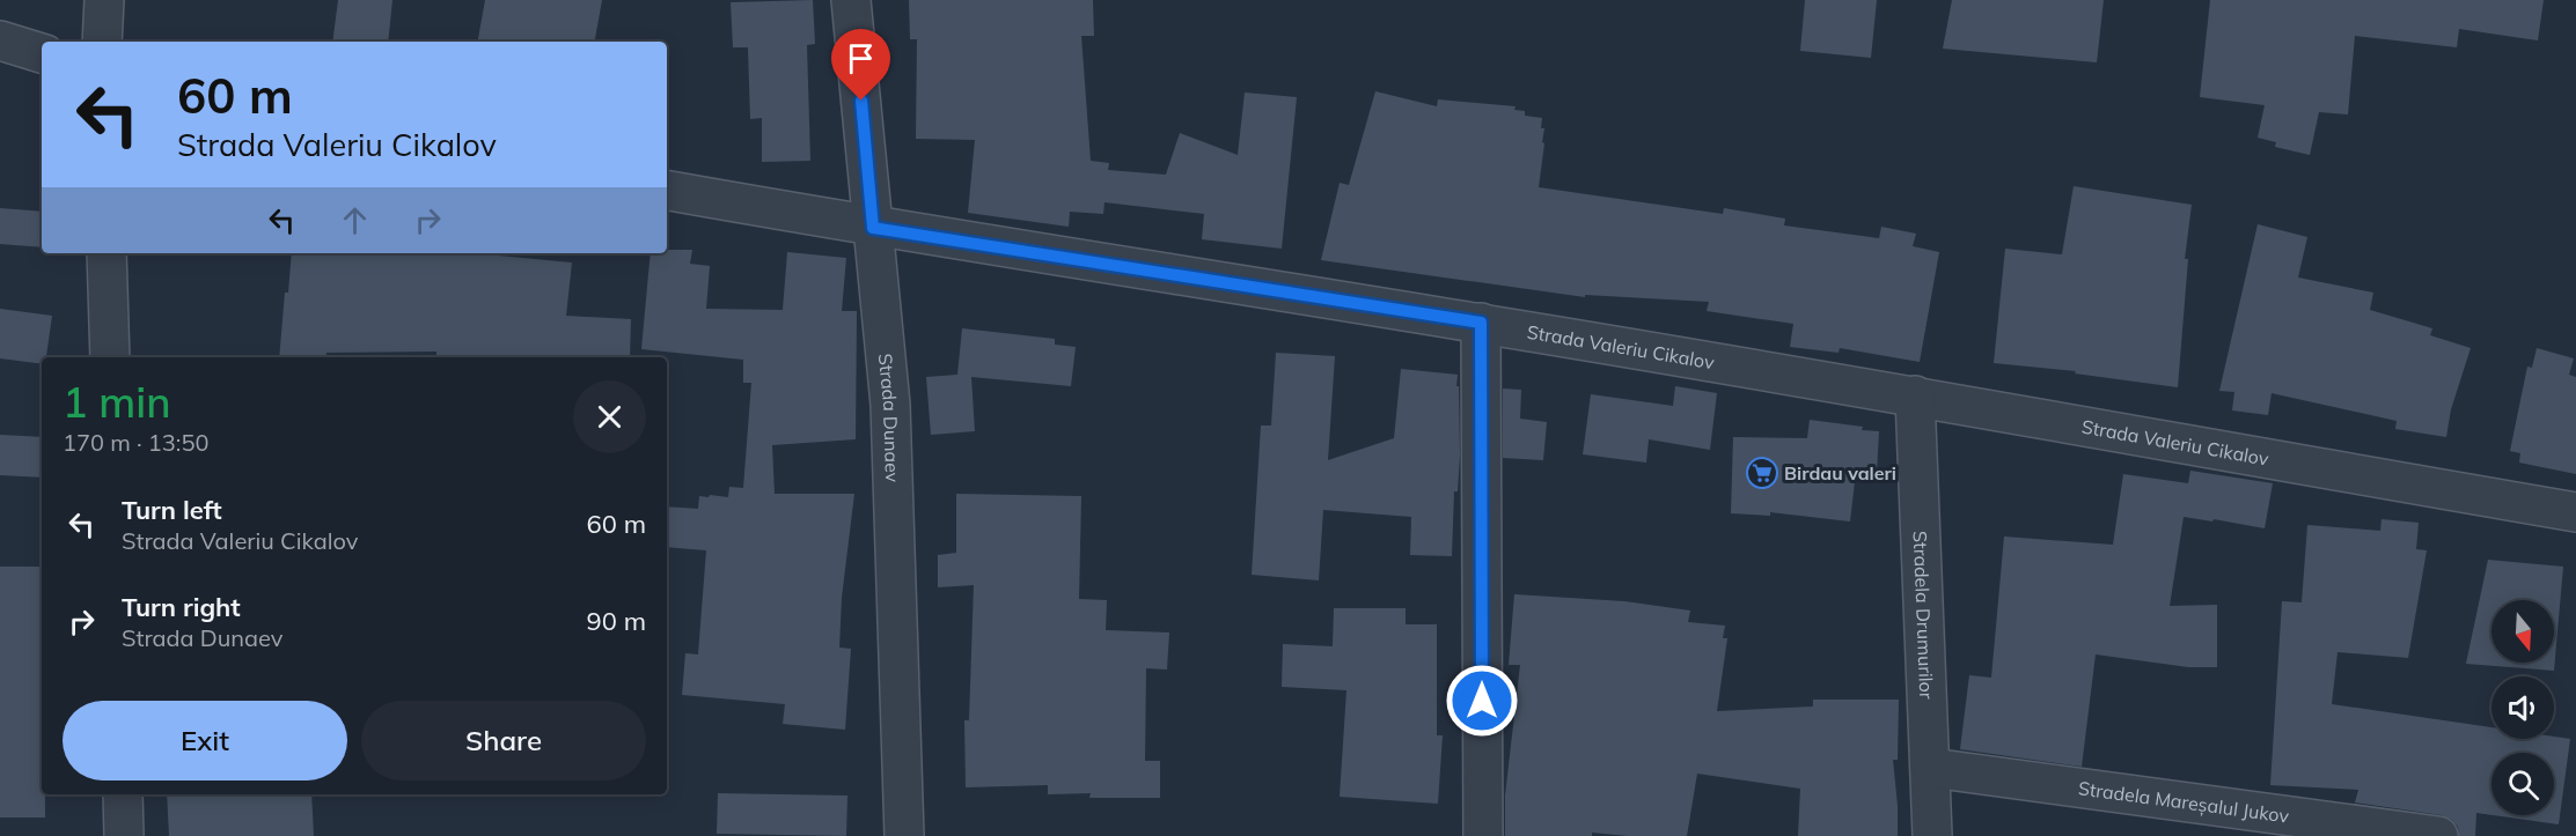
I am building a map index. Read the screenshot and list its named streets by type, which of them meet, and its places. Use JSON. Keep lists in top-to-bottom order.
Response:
{
  "streets": {
    "street": [
      "Strada Valeriu Cikalov",
      "Strada Dunaev",
      "Stradela Drumurilor",
      "Stradela Mareșalul Jukov"
    ]
  },
  "crossings": [
    ["Strada Valeriu Cikalov", "Strada Dunaev"],
    ["Strada Valeriu Cikalov", "Stradela Drumurilor"],
    ["Stradela Drumurilor", "Stradela Mareșalul Jukov"]
  ],
  "places": {
    "supermarket": ["Birdau valeri"]
  },
  "north": "bottom",
  "page": {
    "turn": ["60 m", "Strada Valeriu Cikalov"],
    "heading": ["1 min", "170 m · 13:50"],
    "list": [
      {
        "name": "Turn left",
        "note": "Strada Valeriu Cikalov",
        "value": "60 m"
      },
      {
        "name": "Turn right",
        "note": "Strada Dunaev",
        "value": "90 m"
      }
    ],
    "buttons": ["Exit", "Share"]
  }
}
